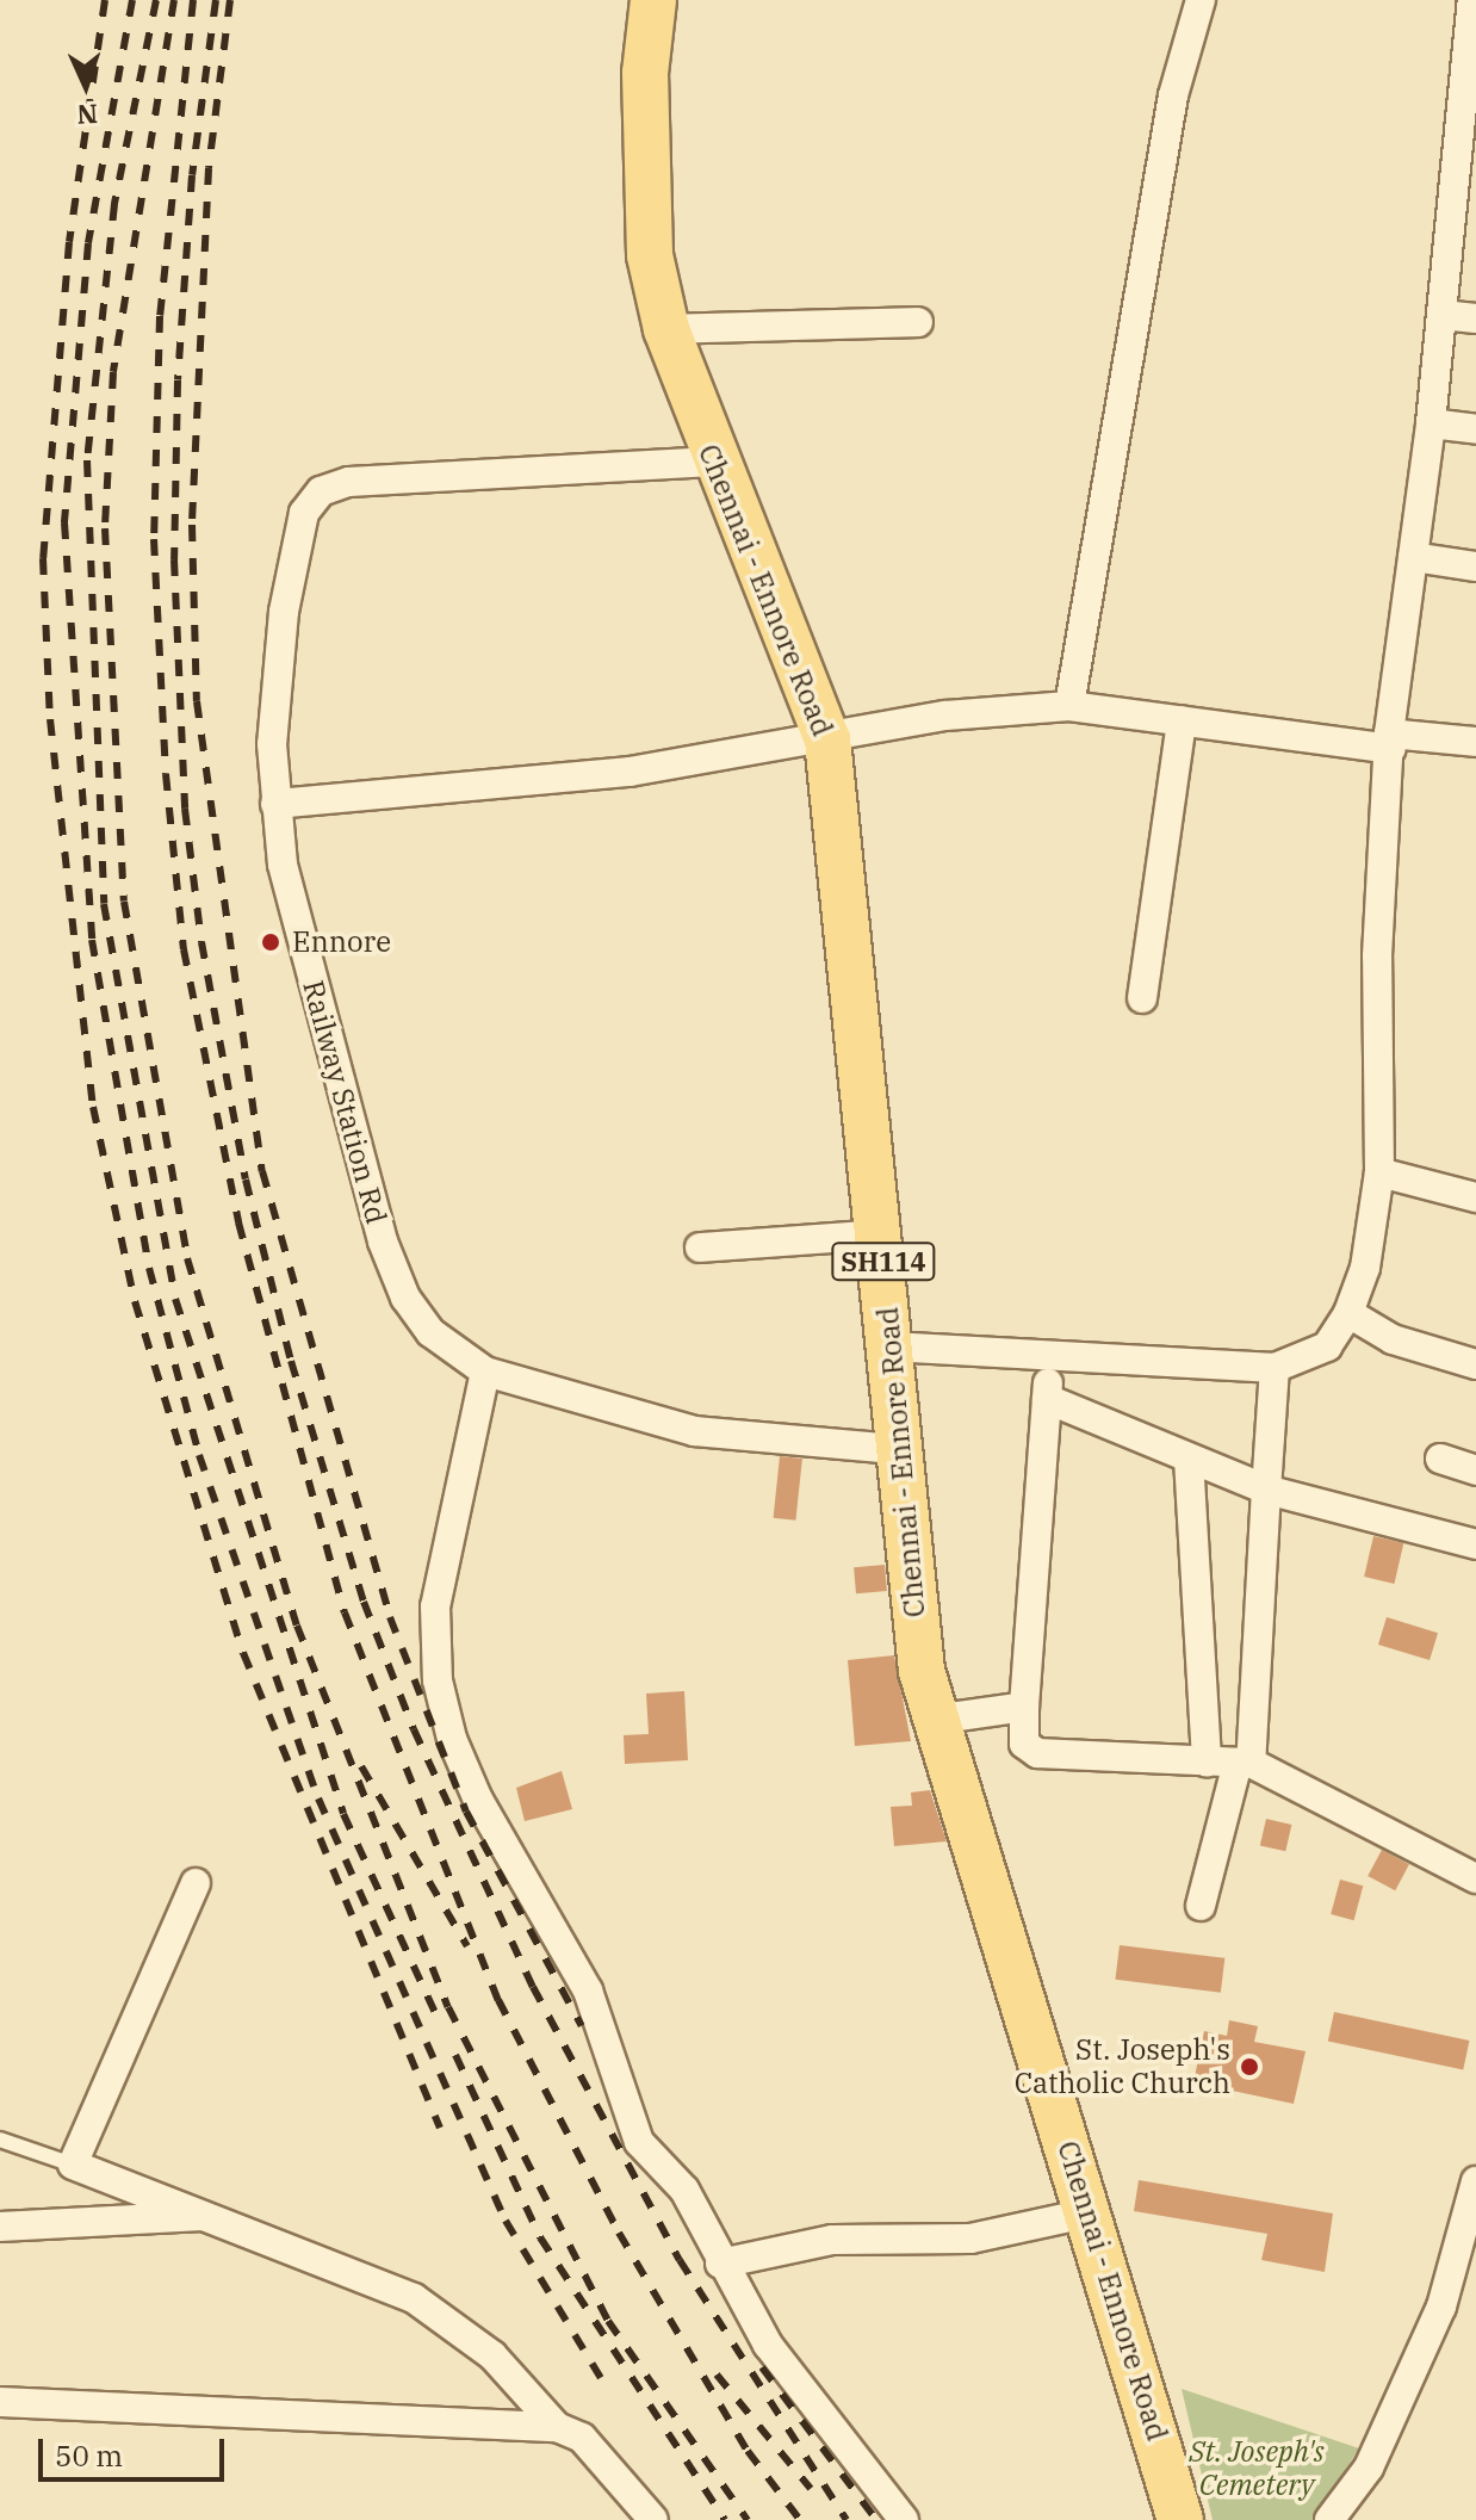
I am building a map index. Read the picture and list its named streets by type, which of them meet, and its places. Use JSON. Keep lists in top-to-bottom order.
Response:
{
  "streets": {
    "main road": ["Chennai - Ennore Road", "SH114"],
    "street": ["Railway Station Rd"]
  },
  "crossings": [
    ["Chennai - Ennore Road", "Railway Station Rd"]
  ],
  "parks": ["St. Joseph's Cemetery"],
  "places": ["Ennore", "St. Joseph's Catholic Church"],
  "scale_bar": "50 m",
  "north": "bottom"
}
